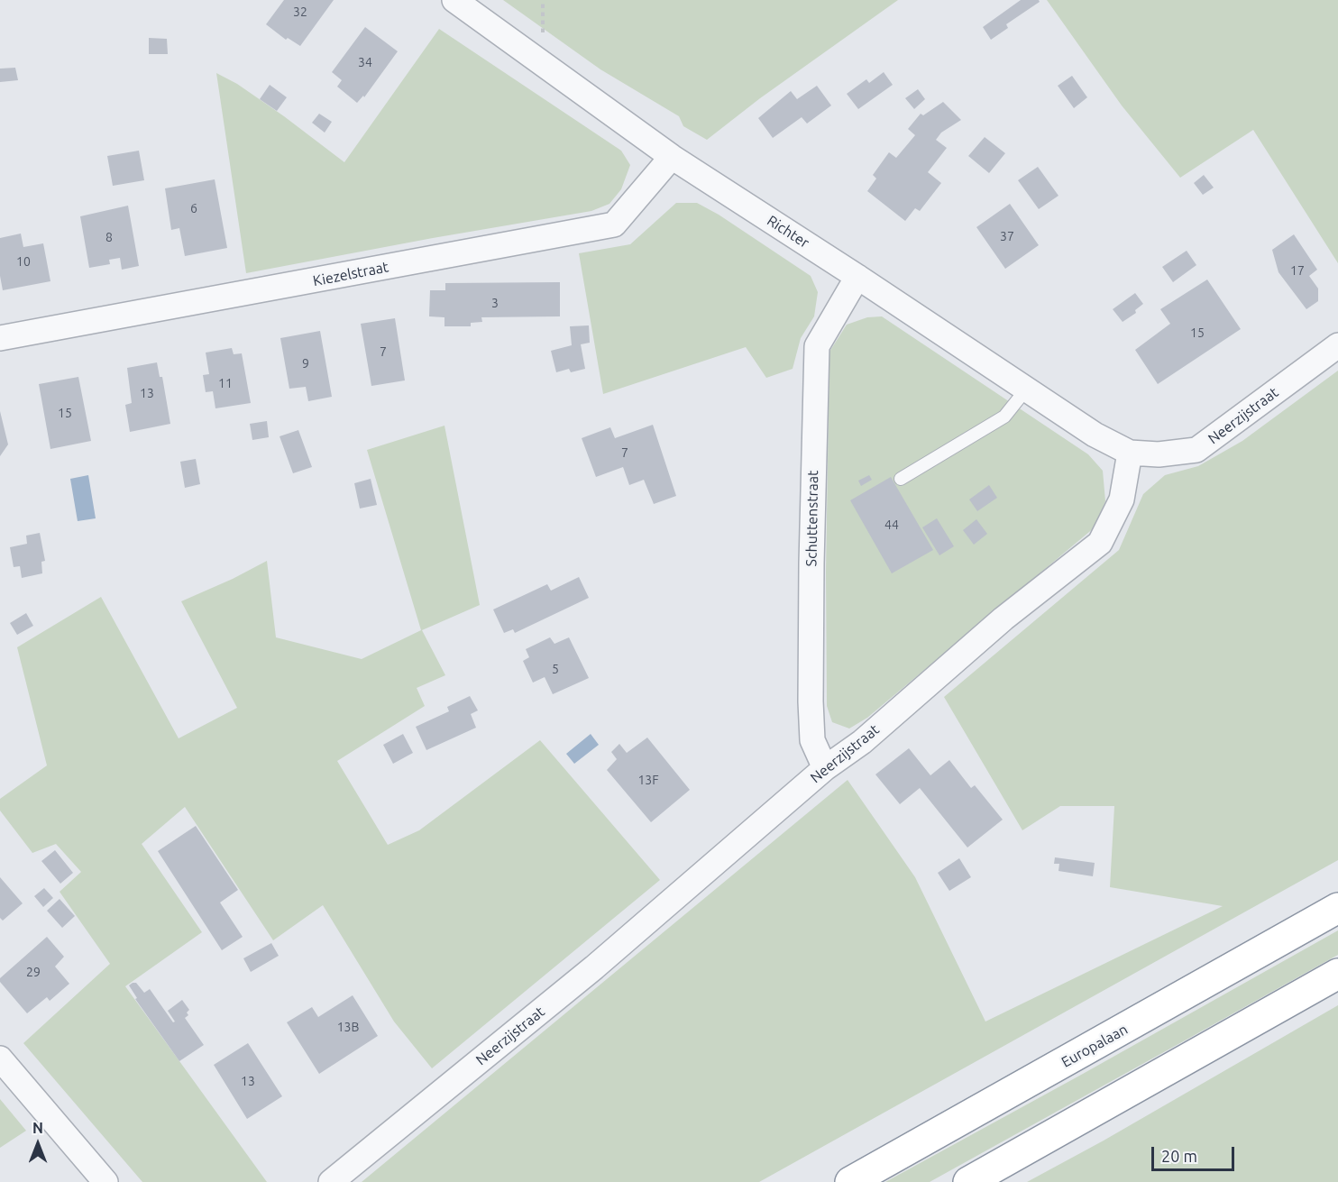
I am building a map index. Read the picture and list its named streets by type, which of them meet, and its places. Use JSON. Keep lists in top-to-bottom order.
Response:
{
  "streets": {
    "highway": ["Europalaan"],
    "street": [
      "Richter",
      "Kiezelstraat",
      "Neerzijstraat",
      "Schuttenstraat"
    ]
  },
  "crossings": [
    ["Richter", "Kiezelstraat"],
    ["Richter", "Neerzijstraat"],
    ["Richter", "Schuttenstraat"],
    ["Neerzijstraat", "Schuttenstraat"]
  ],
  "house_numbers": [
    "32",
    "34",
    "6",
    "37",
    "8",
    "10",
    "17",
    "3",
    "15",
    "7",
    "9",
    "11",
    "13",
    "15",
    "7",
    "44",
    "5",
    "13F",
    "29",
    "13B",
    "13"
  ],
  "scale_bar": "20 m",
  "north": "top"
}
